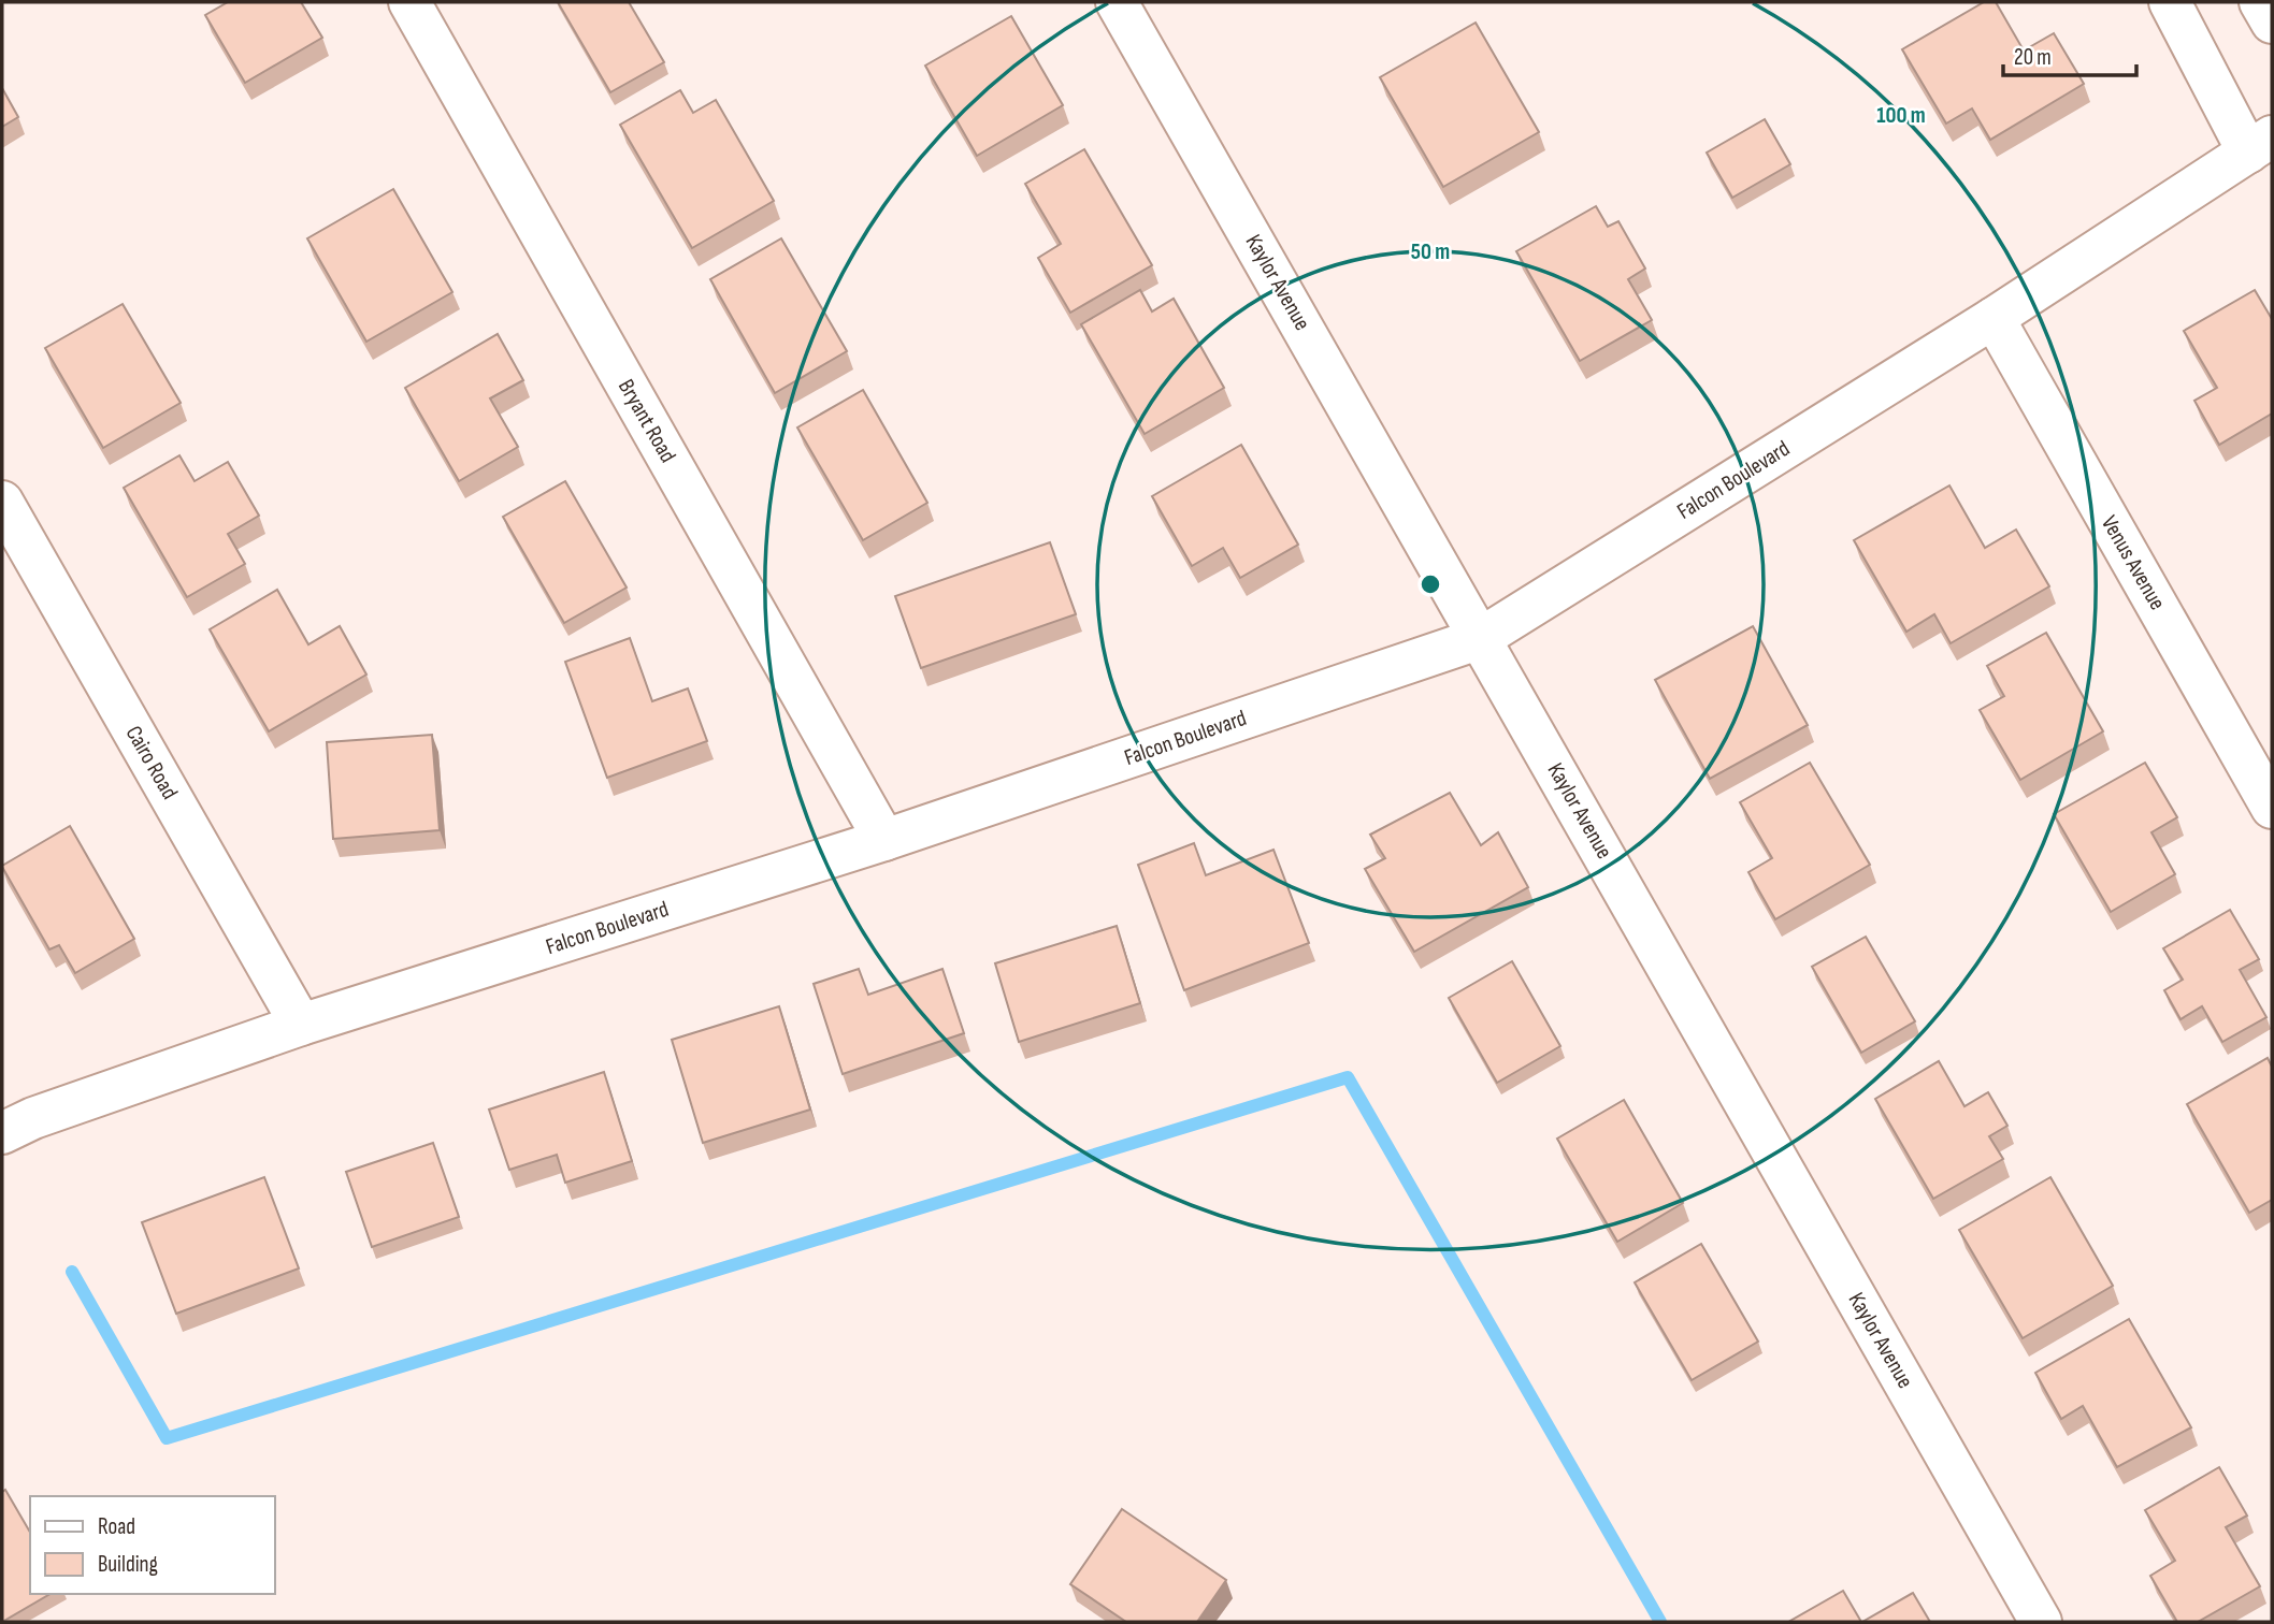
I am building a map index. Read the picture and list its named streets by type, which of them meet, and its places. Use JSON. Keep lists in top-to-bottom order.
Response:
{
  "streets": {
    "street": [
      "Kaylor Avenue",
      "Bryant Road",
      "Falcon Boulevard",
      "Venus Avenue",
      "Cairo Road"
    ]
  },
  "crossings": [
    ["Kaylor Avenue", "Falcon Boulevard"],
    ["Bryant Road", "Falcon Boulevard"],
    ["Falcon Boulevard", "Venus Avenue"],
    ["Falcon Boulevard", "Cairo Road"]
  ],
  "legend": ["Road", "Building"],
  "scale_bar": "20 m",
  "rings": ["100 m", "50 m"]
}
